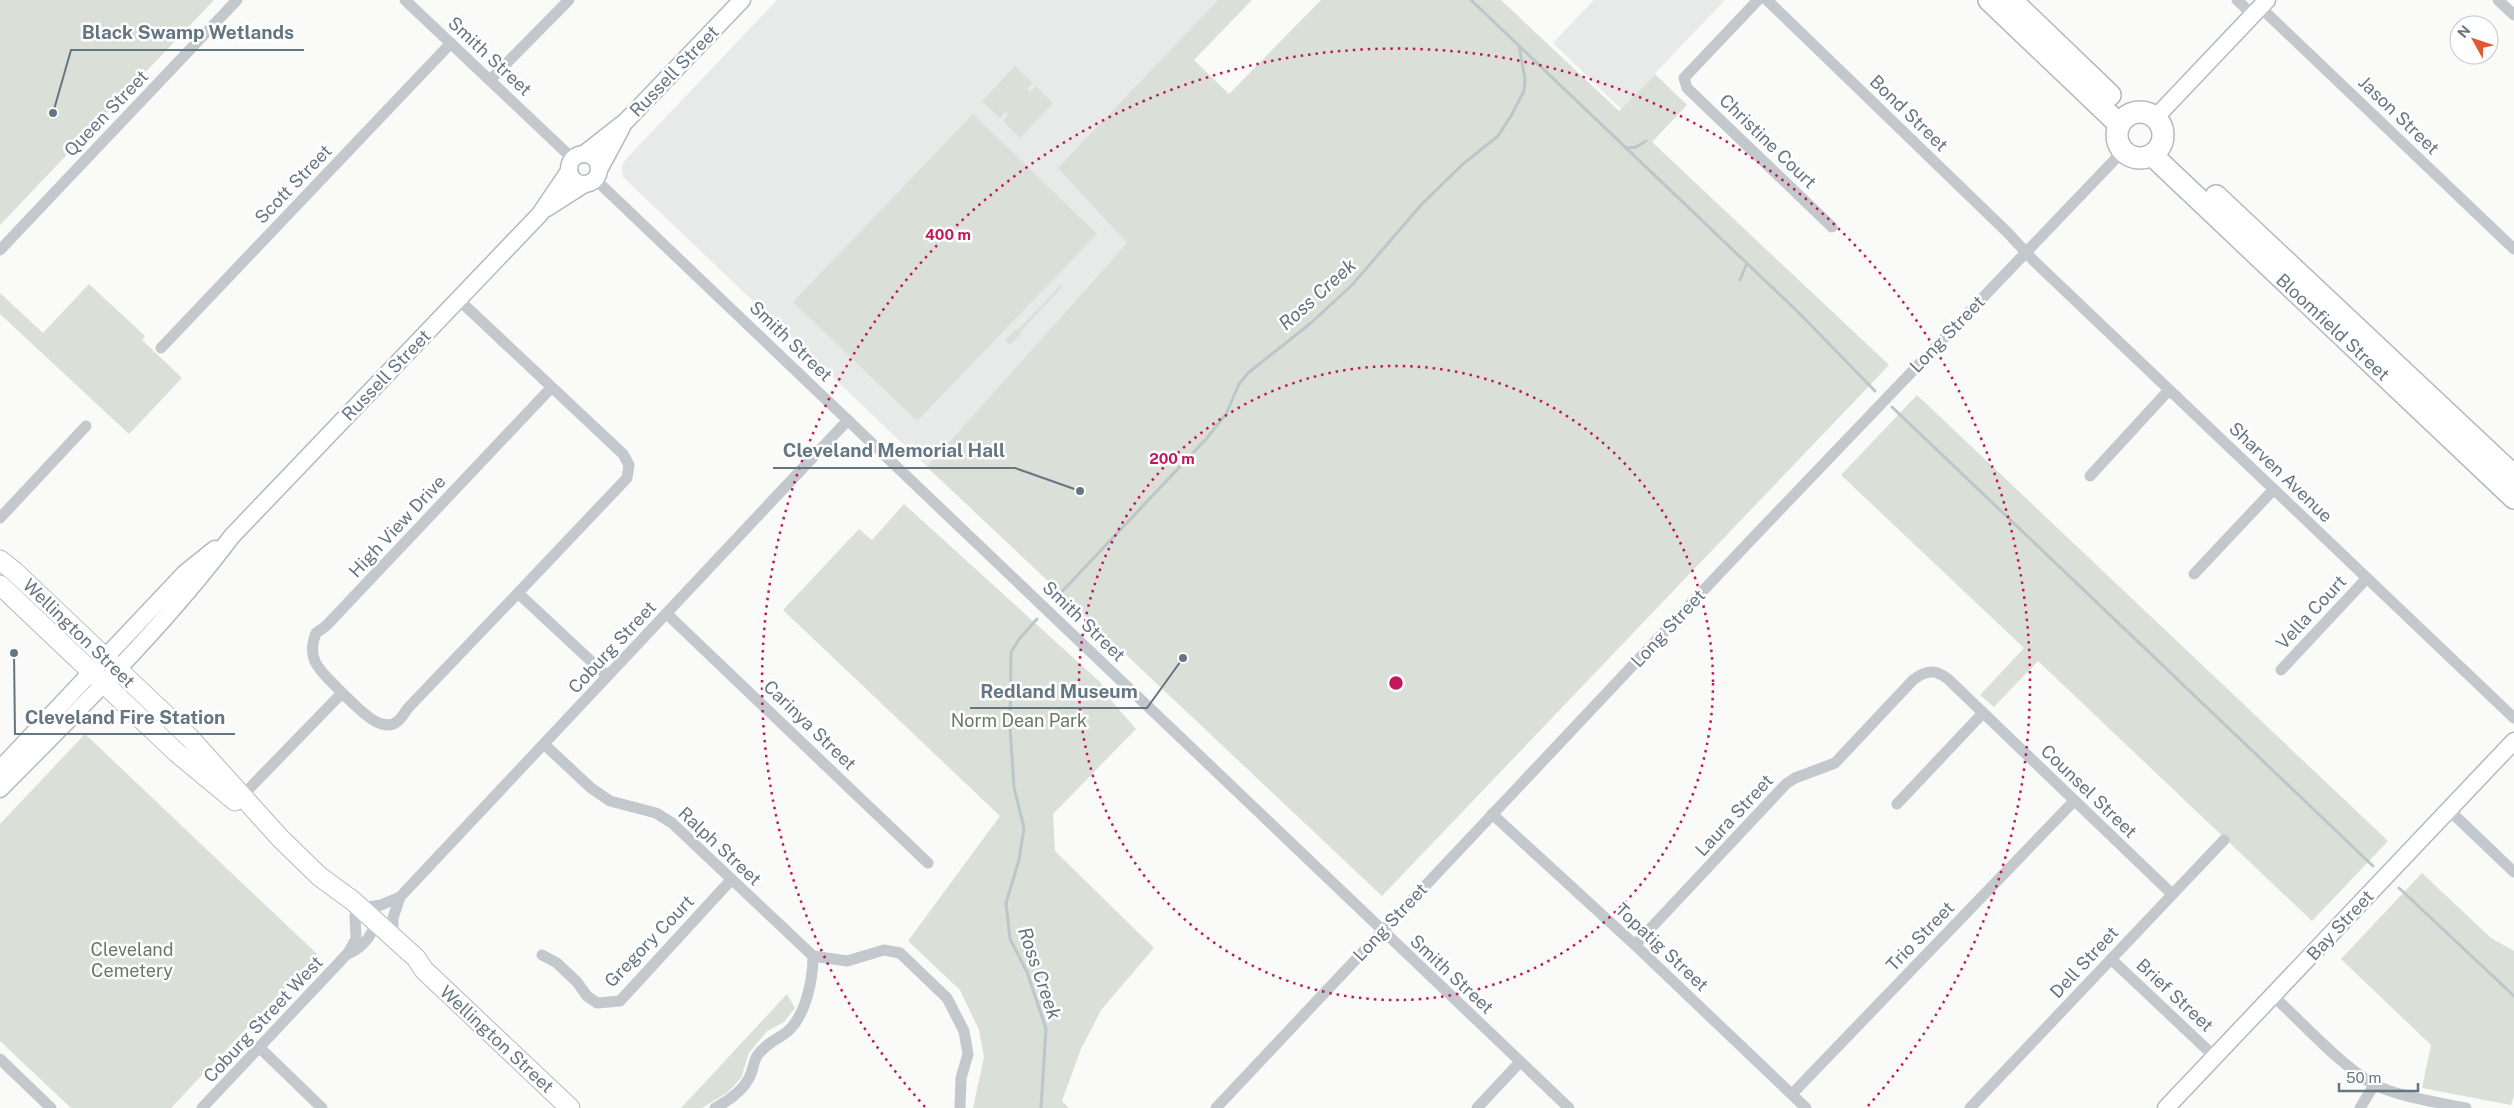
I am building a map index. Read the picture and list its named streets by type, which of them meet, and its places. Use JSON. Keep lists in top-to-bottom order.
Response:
{
  "streets": {
    "highway": ["Bloomfield Street"],
    "main road": ["Russell Street", "Wellington Street", "Bay Street"],
    "street": [
      "Smith Street",
      "Queen Street",
      "Bond Street",
      "Jason Street",
      "Christine Court",
      "Scott Street",
      "Long Street",
      "Sharven Avenue",
      "High View Drive",
      "Vella Court",
      "Coburg Street",
      "Carinya Street",
      "Counsel Street",
      "Laura Street",
      "Ralph Street",
      "Trio Street",
      "Gregory Court",
      "Topatig Street",
      "Dell Street",
      "Brief Street",
      "Coburg Street West"
    ]
  },
  "crossings": [
    ["Smith Street", "Russell Street"],
    ["Smith Street", "Scott Street"],
    ["Smith Street", "Long Street"],
    ["Smith Street", "Coburg Street"],
    ["Russell Street", "High View Drive"],
    ["Russell Street", "Wellington Street"],
    ["Bond Street", "Long Street"],
    ["Bond Street", "Sharven Avenue"],
    ["Bloomfield Street", "Long Street"],
    ["Long Street", "Sharven Avenue"],
    ["Long Street", "Topatig Street"],
    ["Sharven Avenue", "Vella Court"],
    ["Wellington Street", "Coburg Street"],
    ["Wellington Street", "Coburg Street West"],
    ["Coburg Street", "Carinya Street"],
    ["Coburg Street", "Ralph Street"],
    ["Coburg Street", "Coburg Street West"],
    ["Counsel Street", "Laura Street"],
    ["Counsel Street", "Trio Street"],
    ["Counsel Street", "Dell Street"],
    ["Laura Street", "Topatig Street"],
    ["Ralph Street", "Gregory Court"],
    ["Bay Street", "Brief Street"],
    ["Trio Street", "Topatig Street"],
    ["Dell Street", "Brief Street"]
  ],
  "water": ["Ross Creek"],
  "parks": ["Norm Dean Park", "Cleveland Cemetery"],
  "places": [
    "Black Swamp Wetlands",
    "Cleveland Memorial Hall",
    "Cleveland Fire Station",
    "Redland Museum"
  ],
  "scale_bar": "50 m",
  "north": "top left",
  "rings": ["400 m", "200 m"]
}
